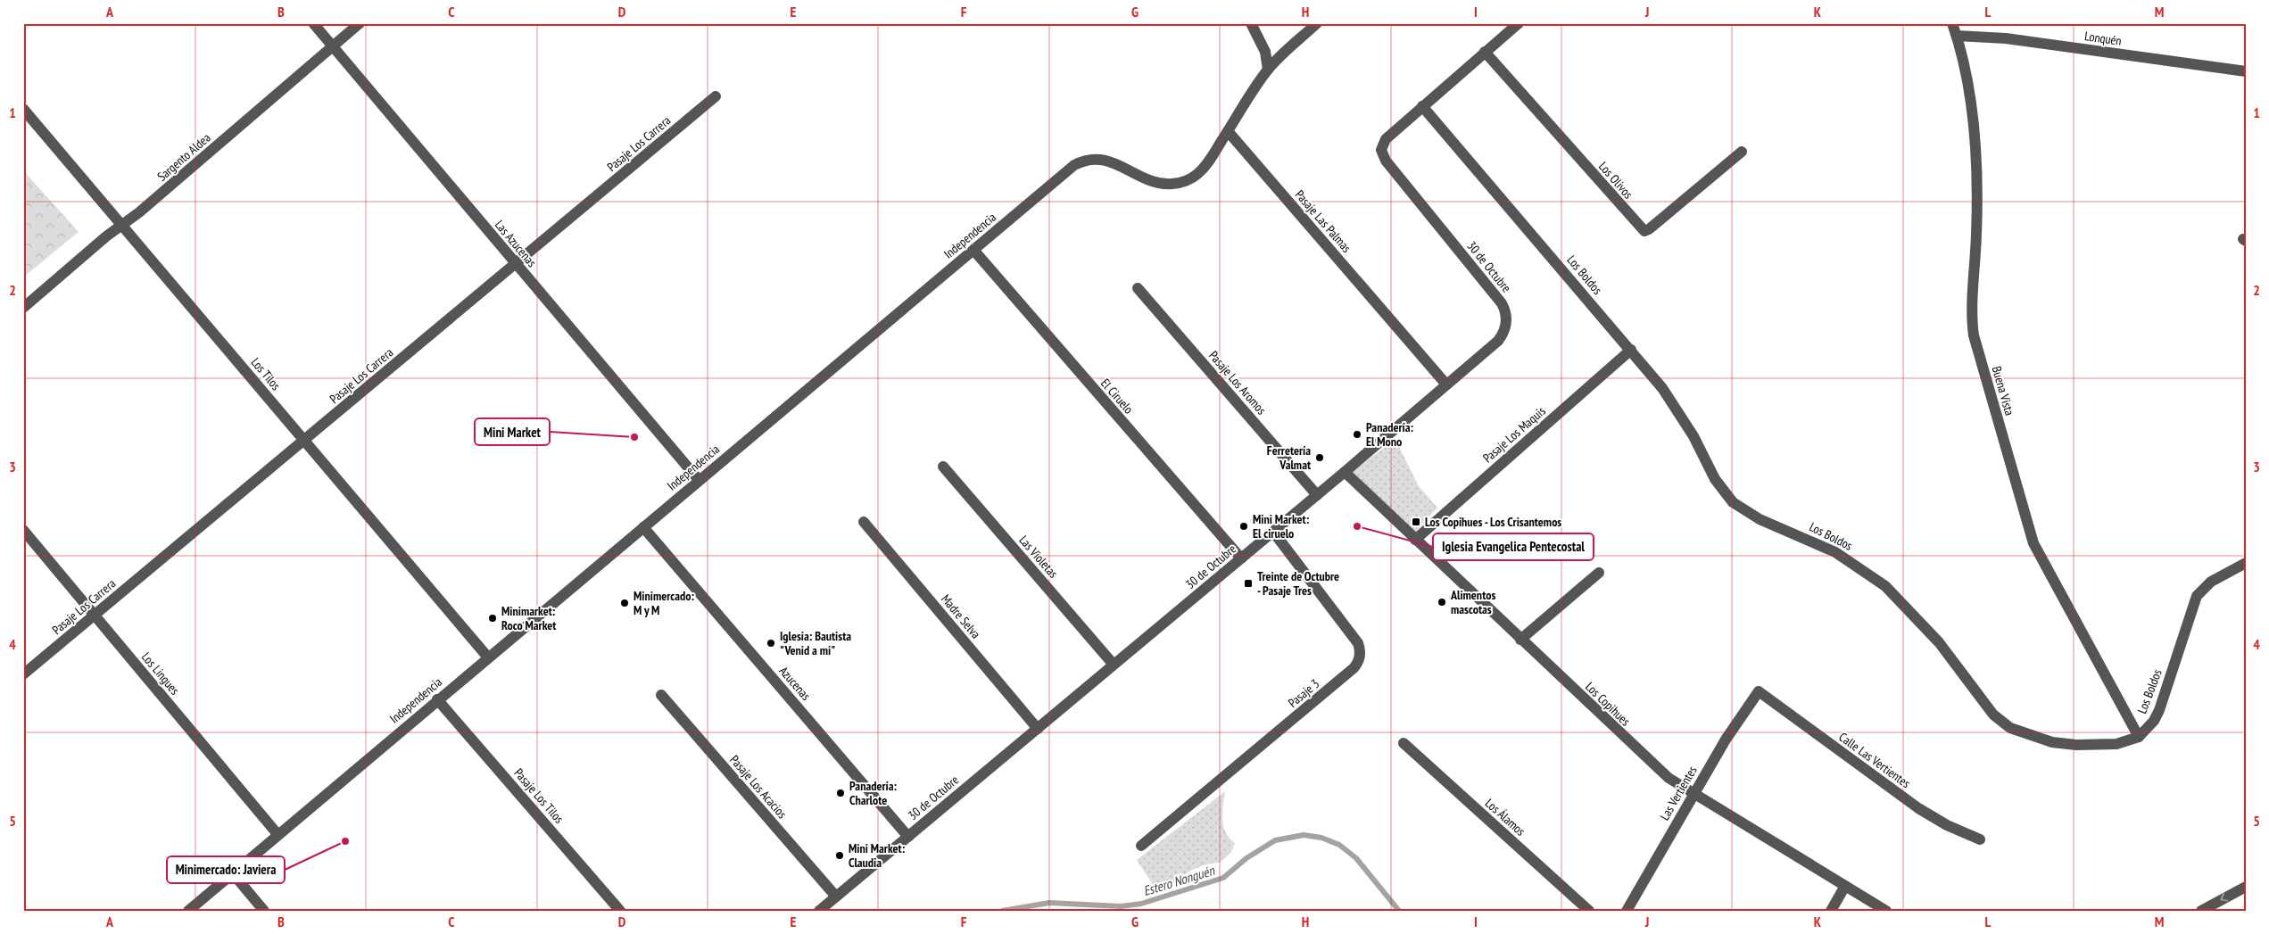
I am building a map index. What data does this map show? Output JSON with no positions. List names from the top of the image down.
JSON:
{
  "streets": {
    "street": [
      "Lonquén",
      "Pasaje Los Carrera",
      "Sargento Aldea",
      "Los Olivos",
      "Pasaje Las Palmas",
      "Independencia",
      "Las Azucenas",
      "30 de Octubre",
      "Los Boldos",
      "Los Tilos",
      "Pasaje Los Aromos",
      "Buena Vista",
      "El Ciruelo",
      "Pasaje Los Maquis",
      "Las Violetas",
      "Madre Selva",
      "Los Lingues",
      "Azucenas",
      "Pasaje 3",
      "Los Copihues",
      "Calle Las Vertientes",
      "Pasaje Los Acacios",
      "Las Vertientes",
      "Pasaje Los Tilos",
      "Los Álamos"
    ]
  },
  "crossings": [
    ["Lonquén", "Buena Vista"],
    ["Pasaje Los Carrera", "Las Azucenas"],
    ["Pasaje Los Carrera", "Los Tilos"],
    ["Pasaje Los Carrera", "Los Lingues"],
    ["Sargento Aldea", "Las Azucenas"],
    ["Sargento Aldea", "Los Tilos"],
    ["Los Olivos", "30 de Octubre"],
    ["Pasaje Las Palmas", "Independencia"],
    ["Pasaje Las Palmas", "30 de Octubre"],
    ["Independencia", "Las Azucenas"],
    ["Independencia", "Los Tilos"],
    ["Independencia", "El Ciruelo"],
    ["Independencia", "Los Lingues"],
    ["Independencia", "Azucenas"],
    ["Independencia", "Pasaje Los Tilos"],
    ["30 de Octubre", "Los Boldos"],
    ["30 de Octubre", "Pasaje Los Aromos"],
    ["30 de Octubre", "El Ciruelo"],
    ["30 de Octubre", "Las Violetas"],
    ["30 de Octubre", "Madre Selva"],
    ["30 de Octubre", "Azucenas"],
    ["30 de Octubre", "Pasaje 3"],
    ["30 de Octubre", "Los Copihues"],
    ["30 de Octubre", "Pasaje Los Acacios"],
    ["Los Boldos", "Buena Vista"],
    ["Los Boldos", "Pasaje Los Maquis"],
    ["Pasaje Los Maquis", "Los Copihues"],
    ["Los Copihues", "Las Vertientes"],
    ["Calle Las Vertientes", "Las Vertientes"]
  ],
  "water": ["Estero Nonguén"],
  "places": {
    "other": [
      "Panadería: El Mono",
      "Mini Market",
      "Ferretería Valmat",
      "Mini Market: El ciruelo",
      "Iglesia Evangelica Pentecostal",
      "Alimentos mascotas",
      "Minimercado: M y M",
      "Minimarket: Roco Market",
      "Iglesia: Bautista \"Venid a mi\"",
      "Panadería: Charlote",
      "Minimercado: Javiera",
      "Mini Market: Claudia"
    ],
    "transit": ["Los Copihues - Los Crisantemos", "Treinte de Octubre - Pasaje Tres"]
  },
  "grid": {
    "columns": [
      "A",
      "B",
      "C",
      "D",
      "E",
      "F",
      "G",
      "H",
      "I",
      "J",
      "K",
      "L",
      "M"
    ],
    "rows": [
      "1",
      "2",
      "3",
      "4",
      "5"
    ]
  }
}
